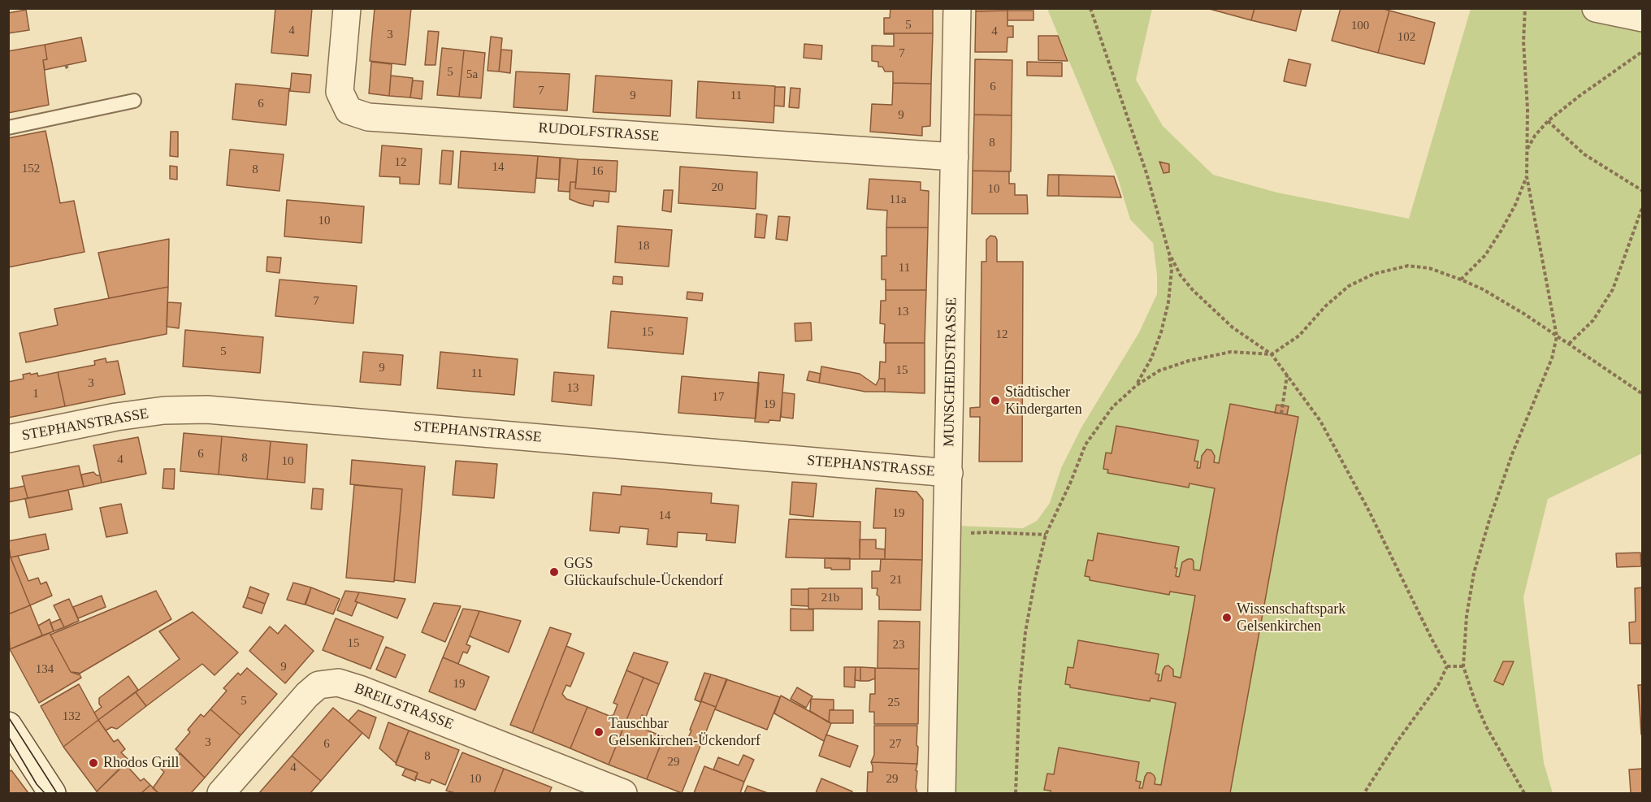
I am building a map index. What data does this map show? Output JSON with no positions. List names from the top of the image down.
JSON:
{
  "streets": {
    "street": [
      "RUDOLFSTRASSE",
      "MUNSCHEIDSTRASSE",
      "STEPHANSTRASSE",
      "BREILSTRASSE"
    ]
  },
  "crossings": [
    ["RUDOLFSTRASSE", "MUNSCHEIDSTRASSE"],
    ["MUNSCHEIDSTRASSE", "STEPHANSTRASSE"]
  ],
  "places": [
    "Städtischer Kindergarten",
    "GGS Glückaufschule-Ückendorf",
    "Wissenschaftspark Gelsenkirchen",
    "Tauschbar Gelsenkirchen-Ückendorf",
    "Rhodos Grill"
  ],
  "house_numbers": [
    "5",
    "100",
    "4",
    "4",
    "3",
    "102",
    "7",
    "5",
    "5a",
    "6",
    "7",
    "9",
    "11",
    "6",
    "9",
    "8",
    "12",
    "14",
    "152",
    "8",
    "16",
    "20",
    "10",
    "11a",
    "10",
    "18",
    "11",
    "7",
    "13",
    "15",
    "12",
    "5",
    "9",
    "15",
    "11",
    "3",
    "13",
    "1",
    "17",
    "19",
    "6",
    "8",
    "4",
    "10",
    "19",
    "14",
    "21",
    "21b",
    "15",
    "23",
    "9",
    "134",
    "19",
    "5",
    "25",
    "132",
    "3",
    "6",
    "27",
    "8",
    "29",
    "4",
    "10",
    "29"
  ]
}
